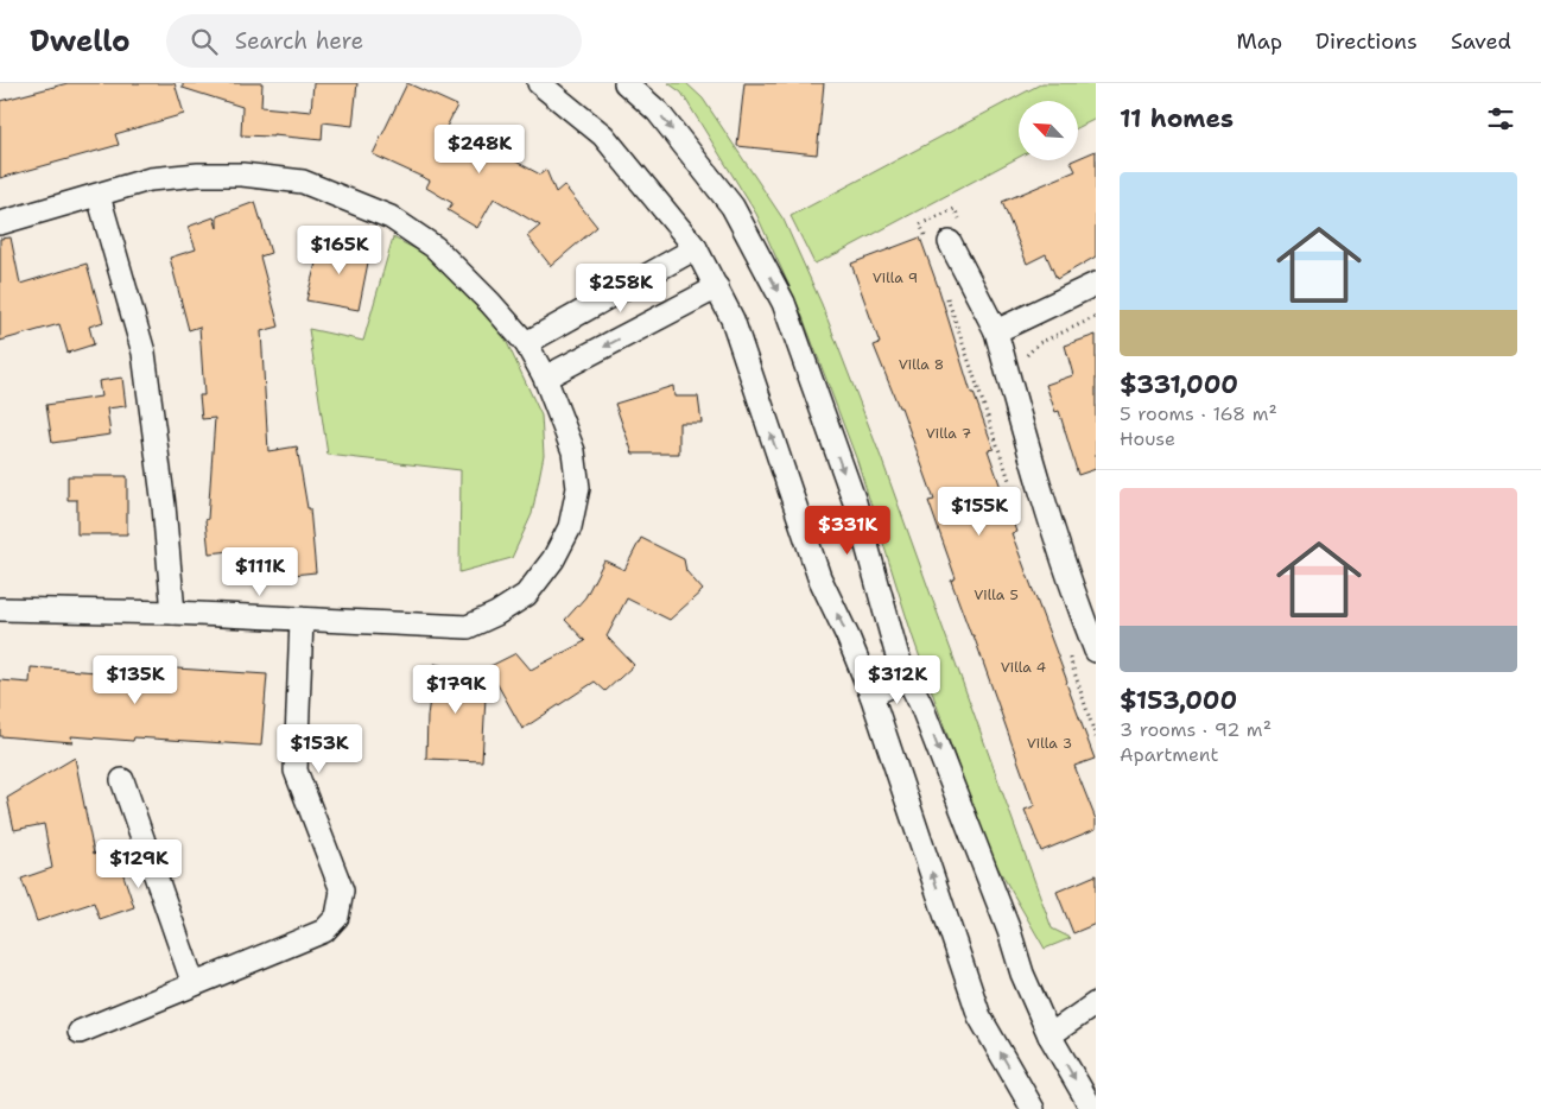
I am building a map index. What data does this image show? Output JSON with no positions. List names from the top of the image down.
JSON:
{
  "house_numbers": [
    "Villa 9",
    "Villa 8",
    "Villa 7",
    "Villa 5",
    "Villa 4",
    "Villa 3"
  ],
  "north": "top left",
  "page": {
    "header": "Dwello",
    "search": "Search here",
    "nav": ["Map", "Directions", "Saved"],
    "heading": "11 homes",
    "price": [
      "$248K",
      "$165K",
      "$258K",
      "$155K",
      "$331K",
      "$111K",
      "$135K",
      "$312K",
      "$179K",
      "$153K",
      "$129K"
    ],
    "list": [
      {
        "name": "$331,000",
        "note": "5 rooms · 168 m² · House"
      },
      {
        "name": "$153,000",
        "note": "3 rooms · 92 m² · Apartment"
      }
    ]
  }
}
